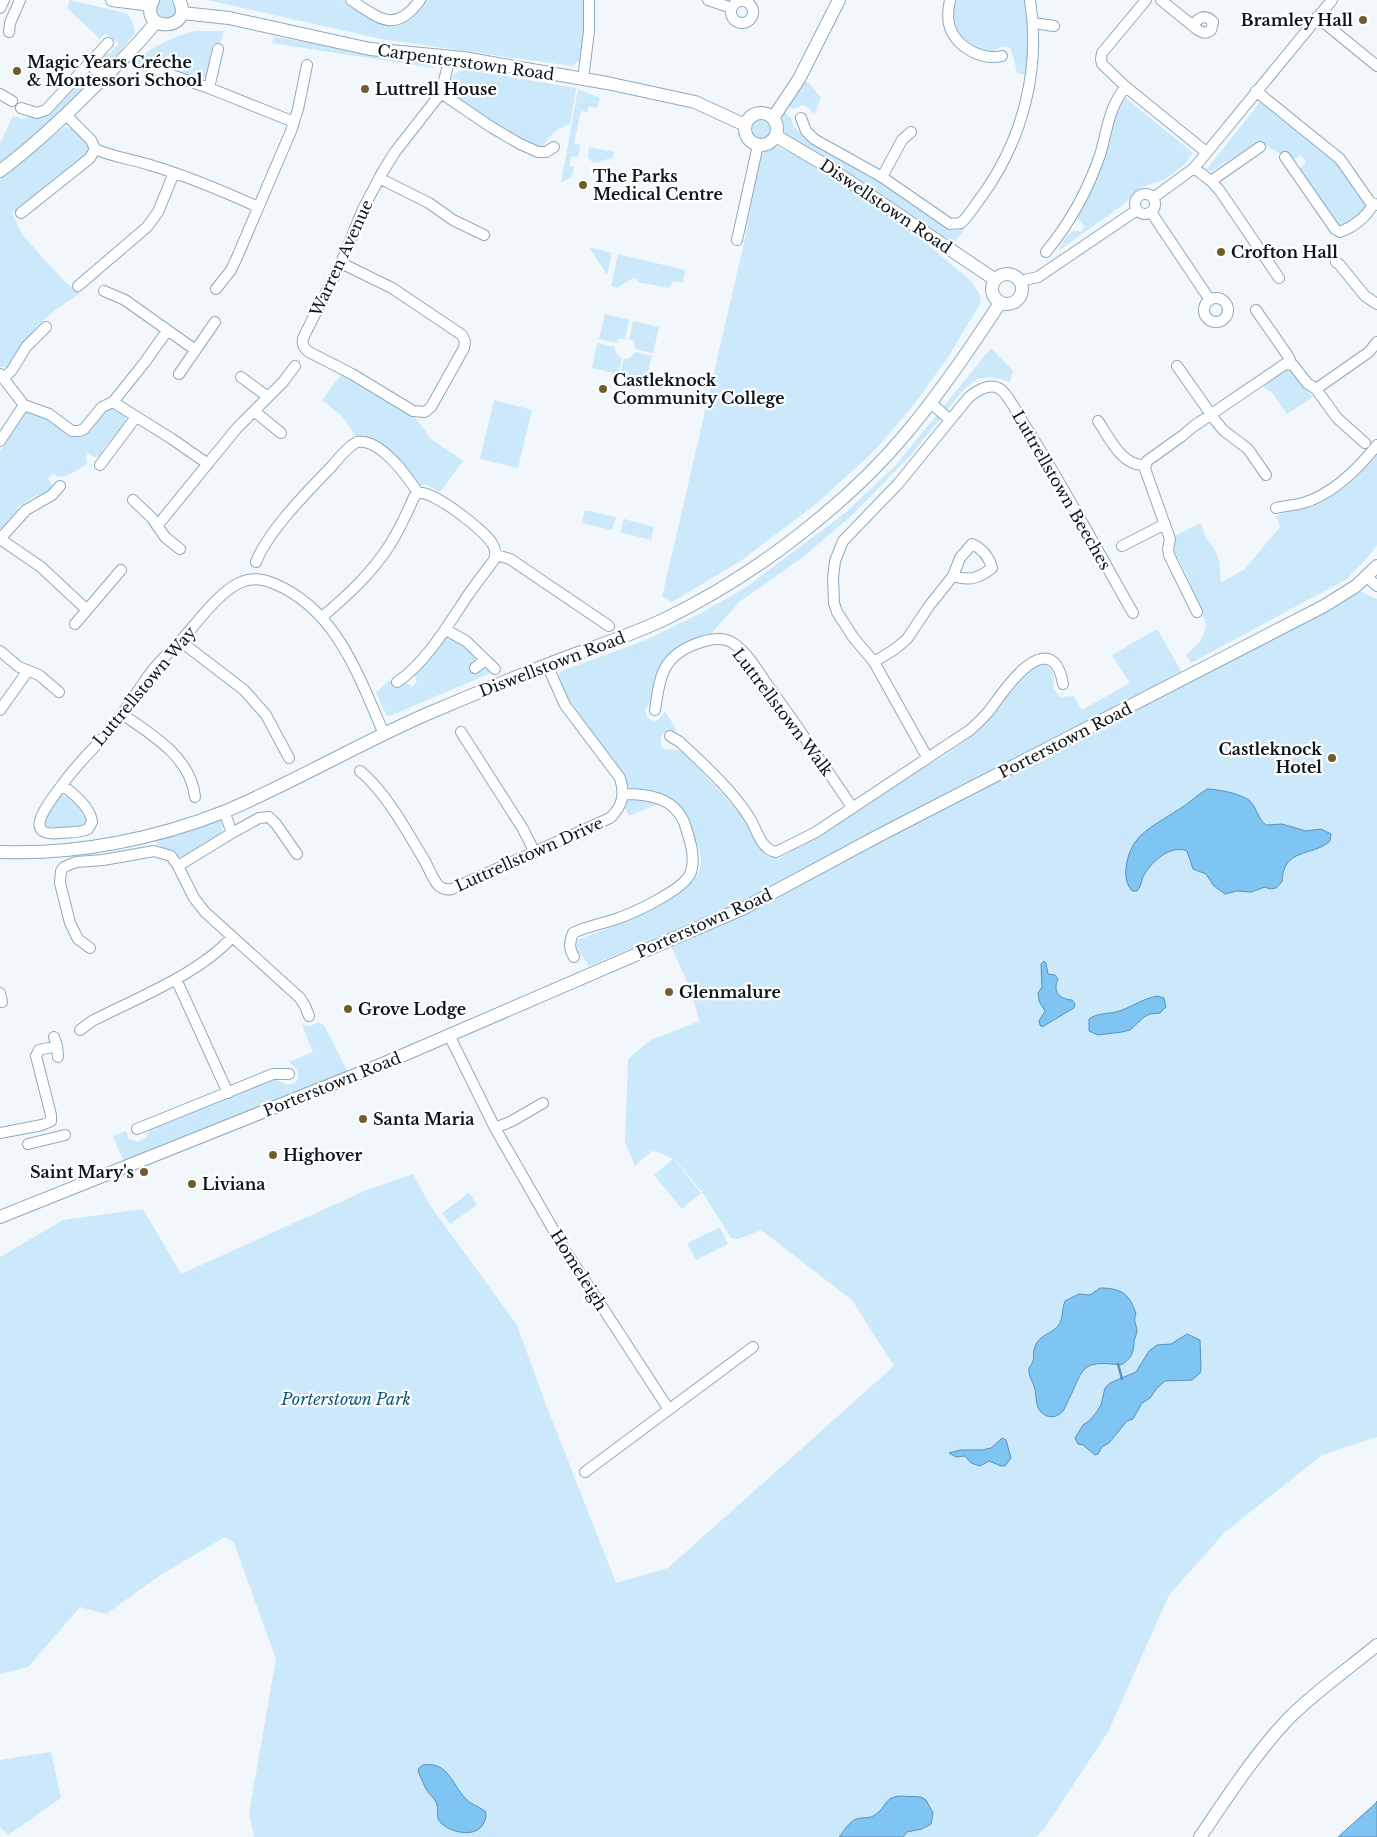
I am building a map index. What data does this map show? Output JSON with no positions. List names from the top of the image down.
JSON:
{
  "streets": {
    "street": [
      "Carpenterstown Road",
      "Diswellstown Road",
      "Warren Avenue",
      "Luttrellstown Beeches",
      "Luttrellstown Way",
      "Luttrellstown Walk",
      "Porterstown Road",
      "Luttrellstown Drive",
      "Homeleigh"
    ]
  },
  "crossings": [
    ["Carpenterstown Road", "Diswellstown Road"],
    ["Carpenterstown Road", "Warren Avenue"],
    ["Diswellstown Road", "Luttrellstown Way"],
    ["Porterstown Road", "Homeleigh"]
  ],
  "parks": ["Porterstown Park"],
  "places": [
    "Bramley Hall",
    "Magic Years Créche & Montessori School",
    "Luttrell House",
    "The Parks Medical Centre",
    "Crofton Hall",
    "Castleknock Community College",
    "Castleknock Hotel",
    "Glenmalure",
    "Grove Lodge",
    "Santa Maria",
    "Highover",
    "Saint Mary's",
    "Liviana"
  ]
}
